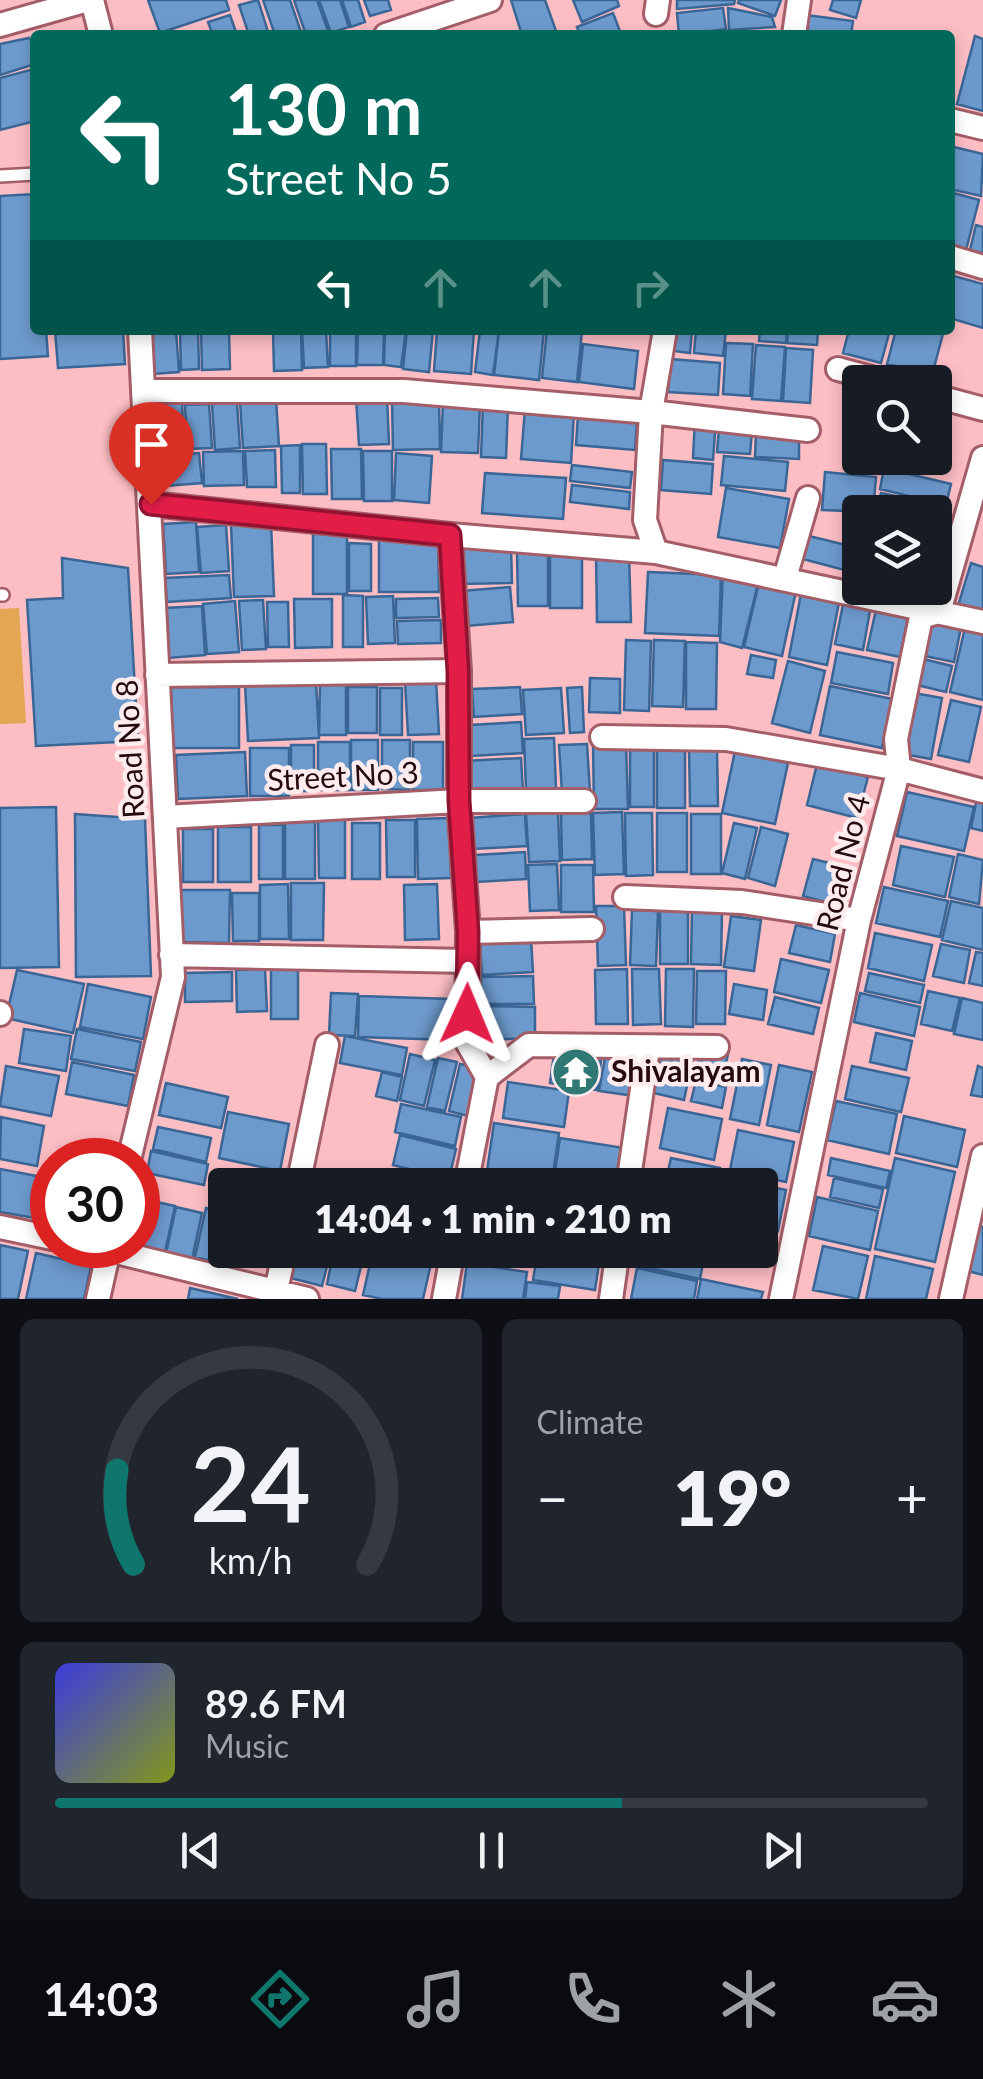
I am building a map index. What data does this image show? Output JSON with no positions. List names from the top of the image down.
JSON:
{
  "streets": {
    "street": ["Road No 8", "Street No 3", "Road No 4"]
  },
  "crossings": [
    ["Road No 8", "Street No 3"]
  ],
  "places": {
    "temple": ["Shivalayam"]
  },
  "page": {
    "turn": ["130 m", "Street No 5"],
    "limit": "30",
    "trip": "14:04 · 1 min · 210 m",
    "tile": "Climate",
    "heat": ["−", "19°", "+"],
    "song": ["89.6 FM", "Music"],
    "tabs": "14:03",
    "gauge": ["24", "km/h"]
  }
}
